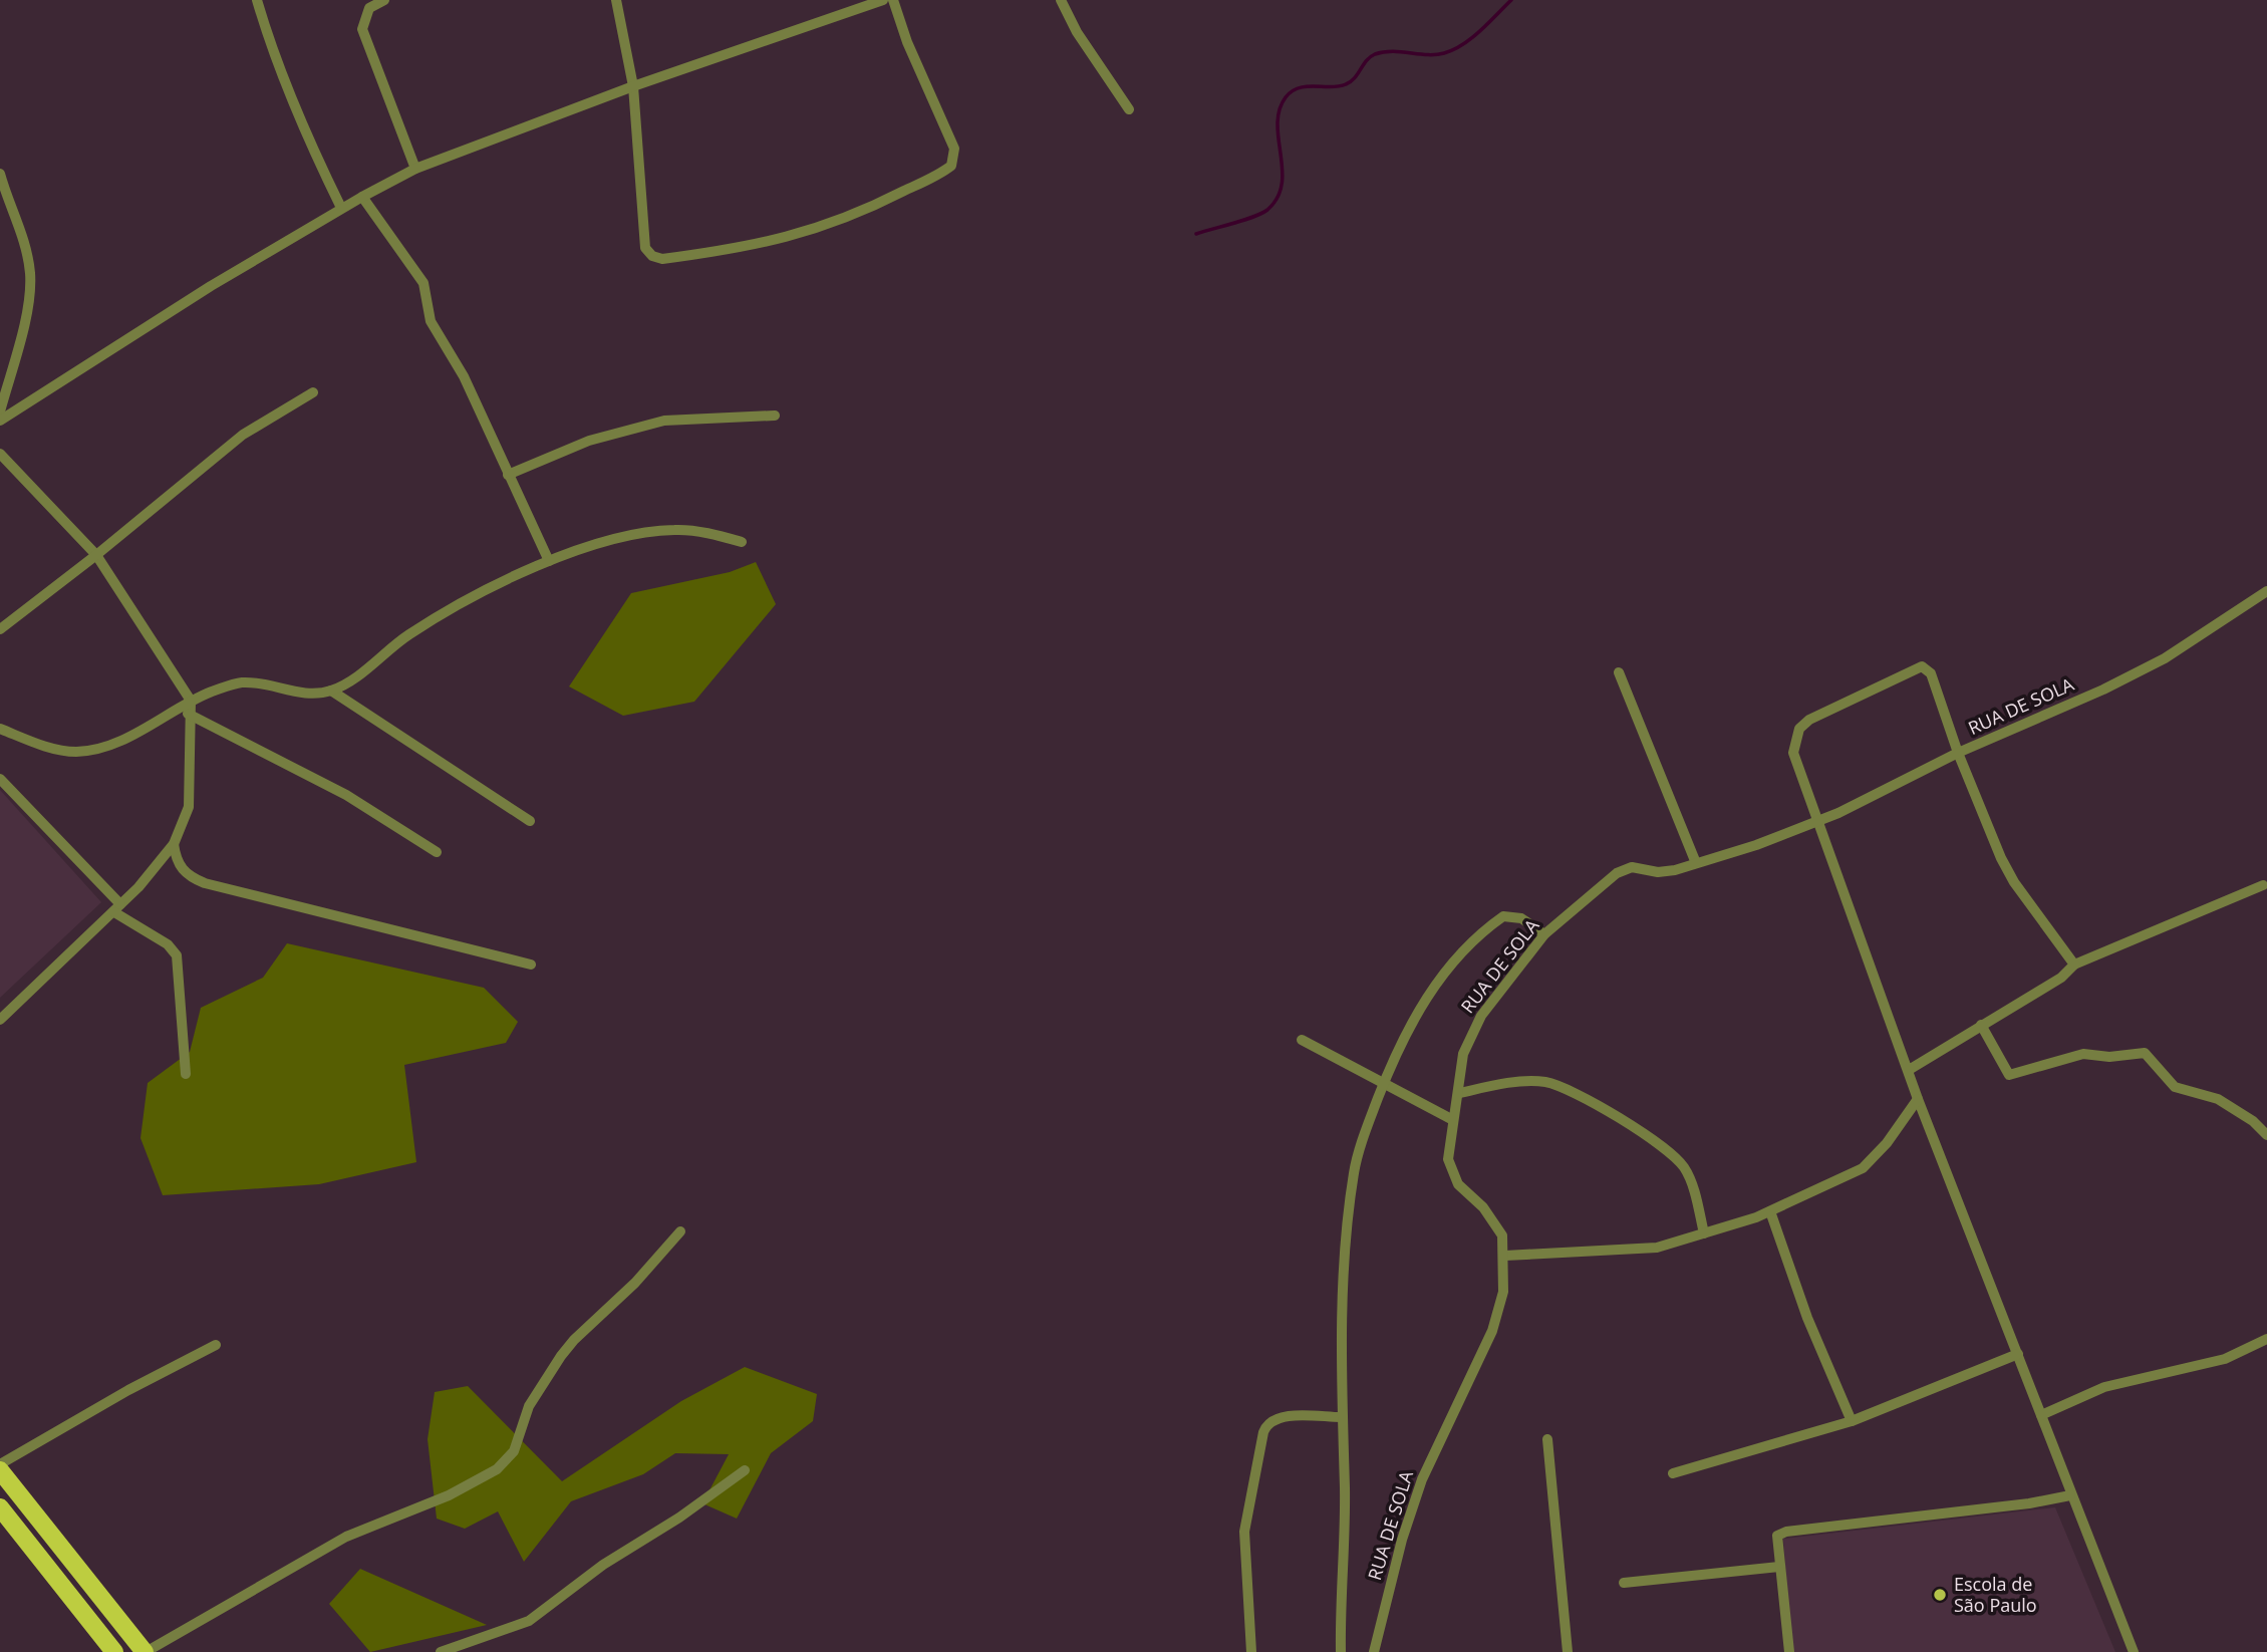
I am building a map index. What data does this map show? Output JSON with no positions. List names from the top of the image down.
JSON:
{
  "streets": {
    "street": ["RUA DE SOLA"]
  },
  "places": ["Escola de São Paulo"]
}
